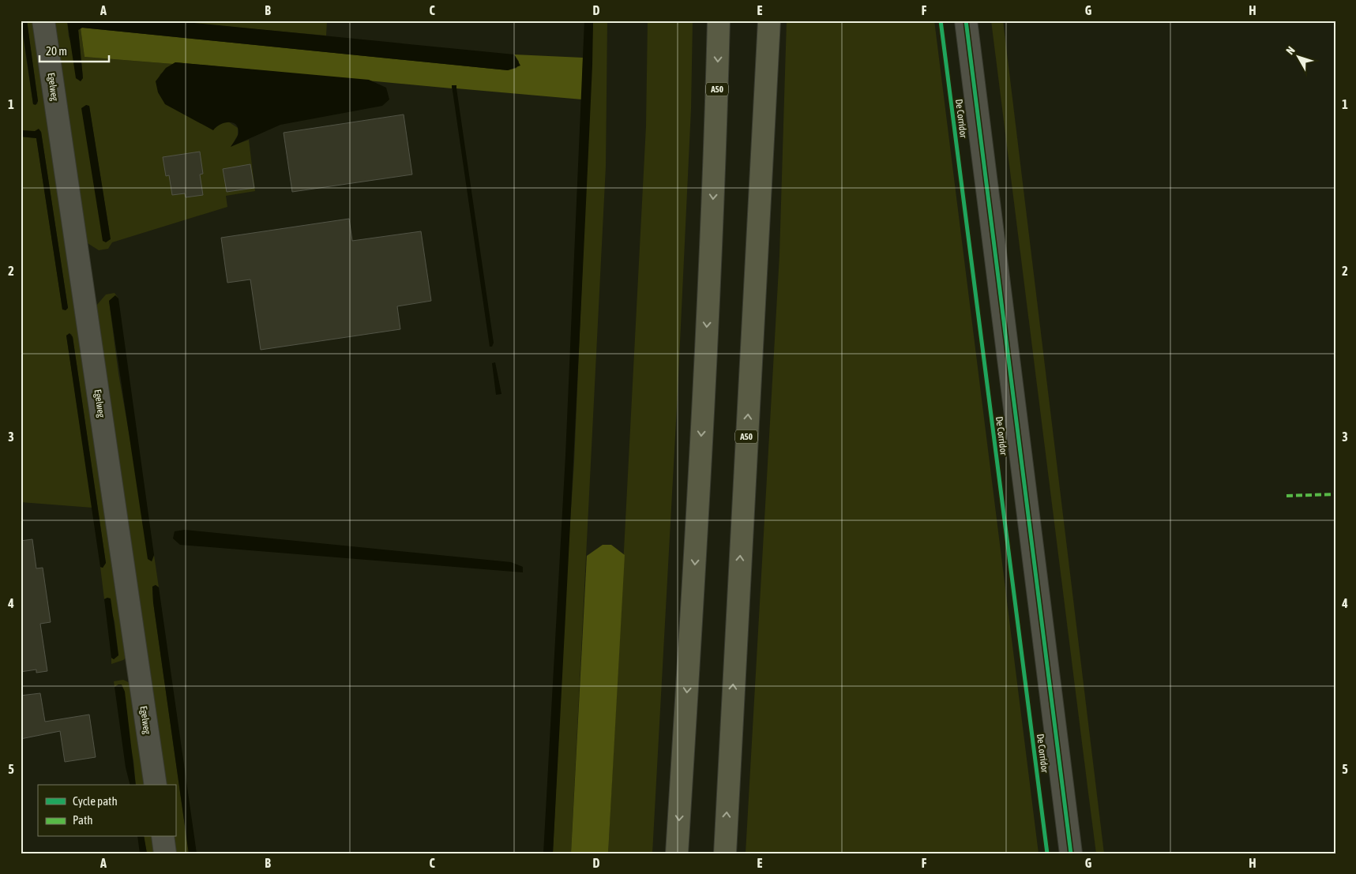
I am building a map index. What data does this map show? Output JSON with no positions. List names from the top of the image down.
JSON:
{
  "streets": {
    "highway": ["A50"],
    "street": ["Egelweg", "De Corridor"]
  },
  "legend": ["Cycle path", "Path"],
  "scale_bar": "20 m",
  "north": "top left",
  "grid": {
    "columns": [
      "A",
      "B",
      "C",
      "D",
      "E",
      "F",
      "G",
      "H"
    ],
    "rows": [
      "1",
      "2",
      "3",
      "4",
      "5"
    ]
  }
}
